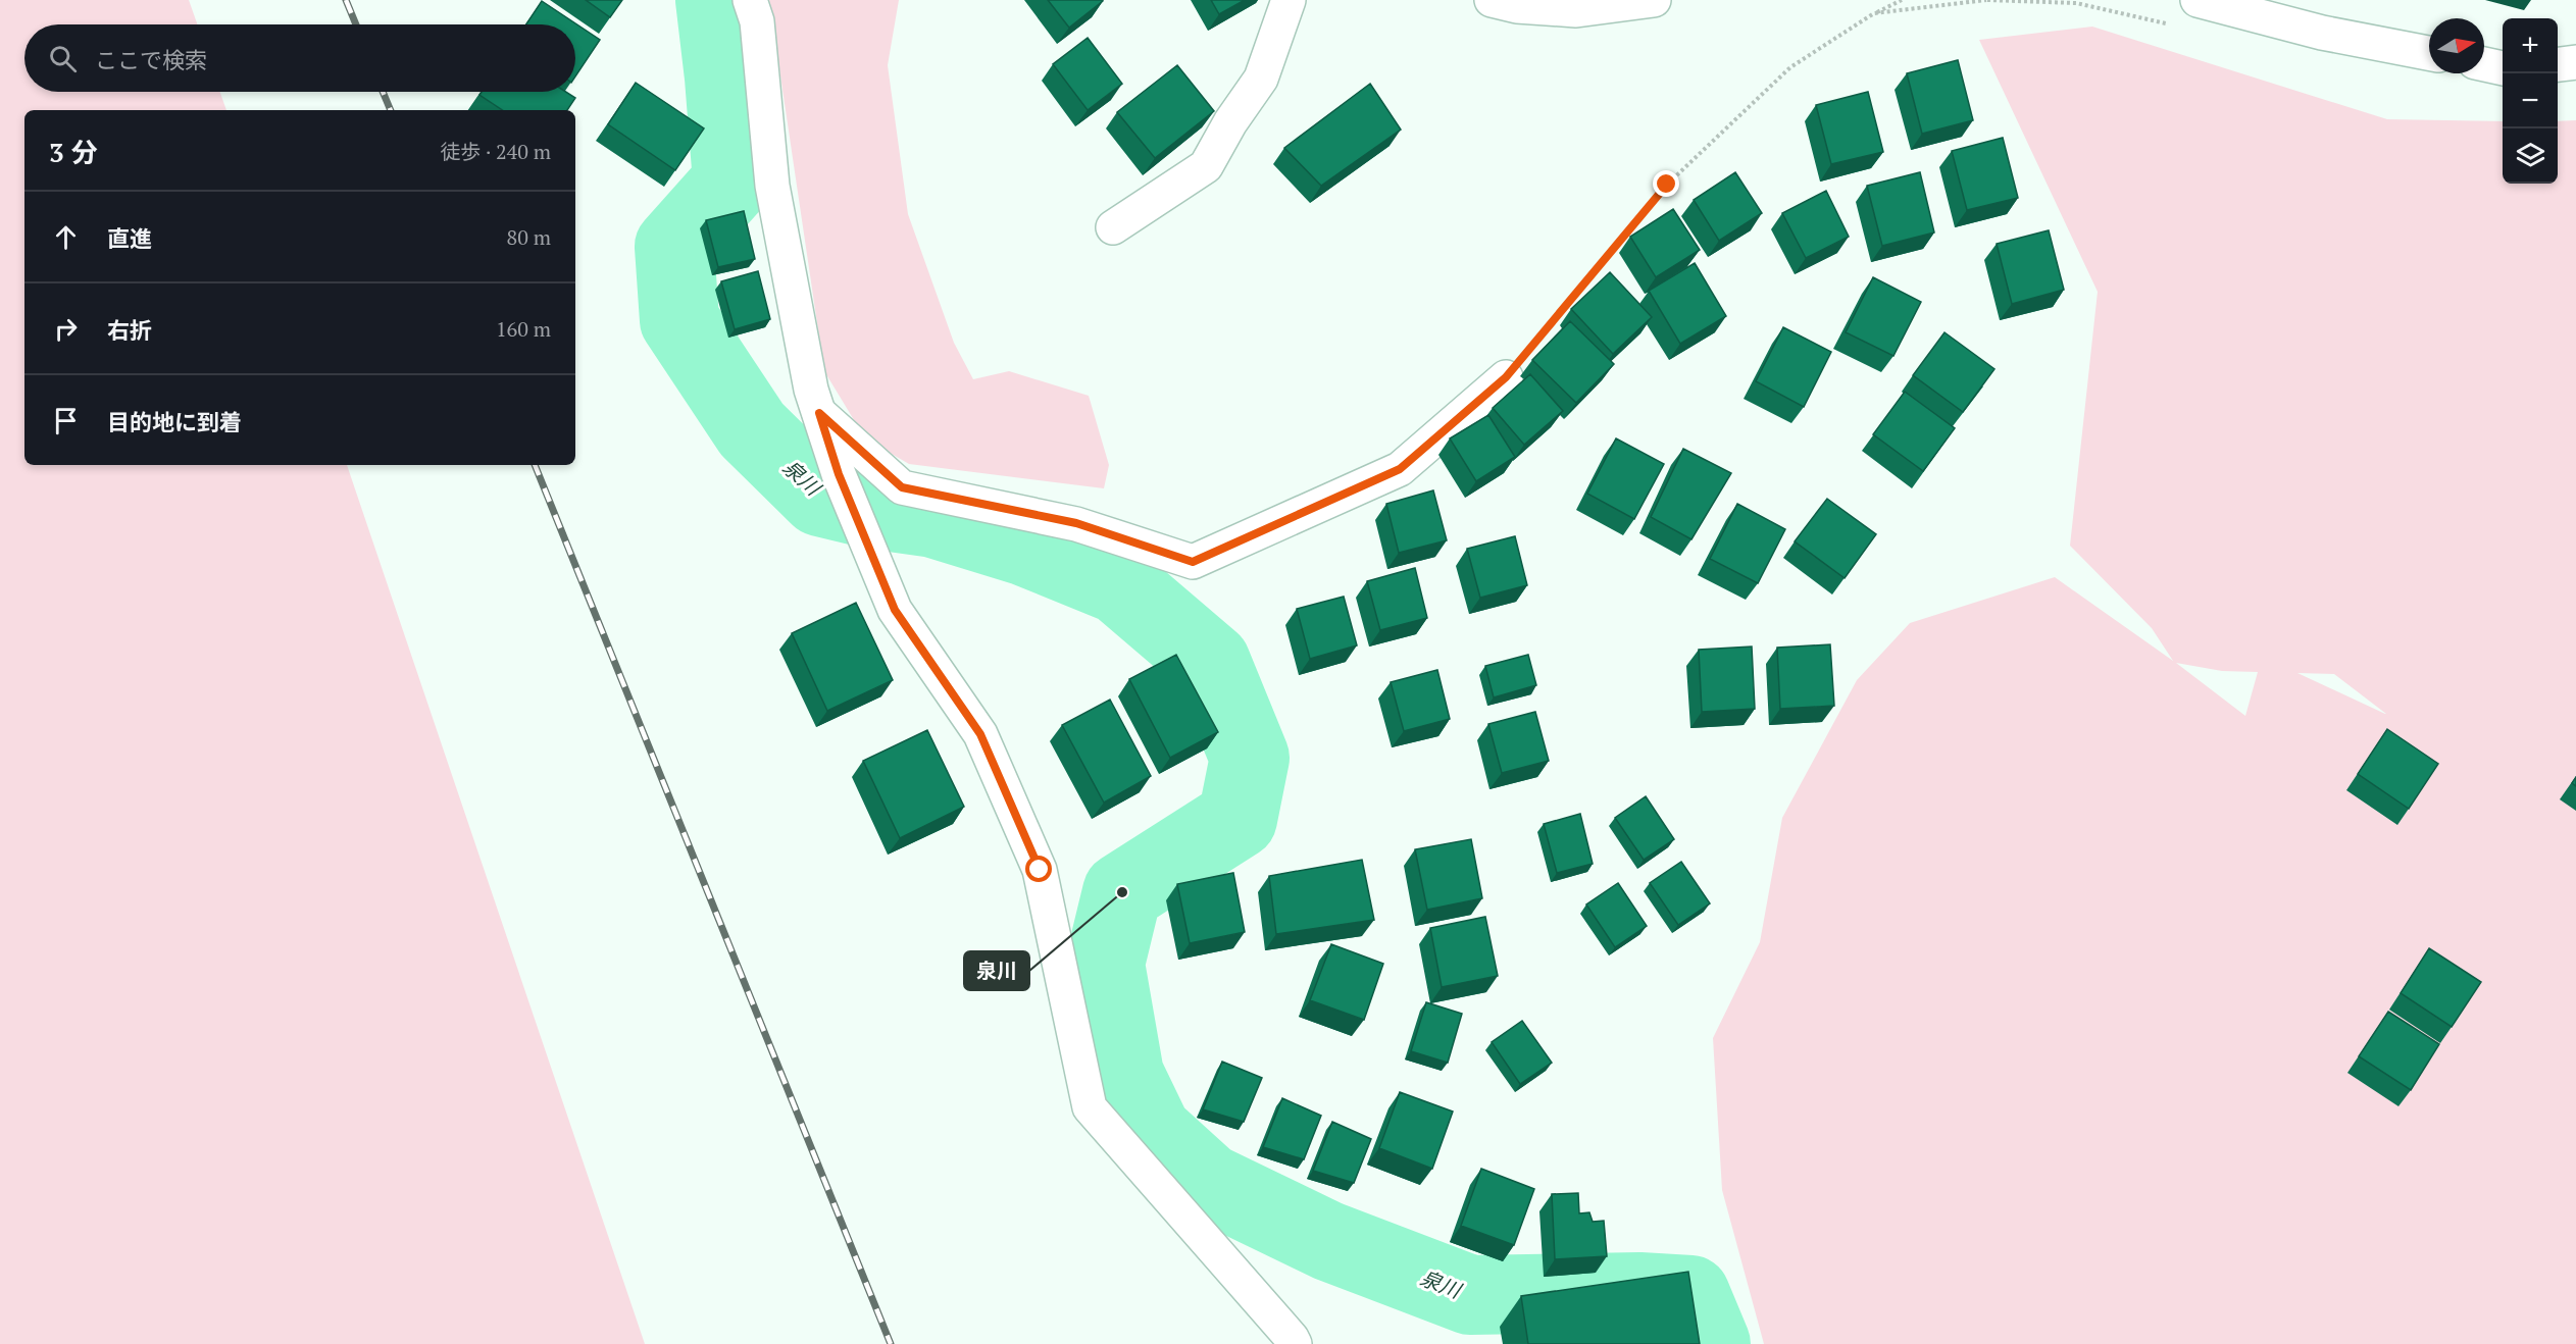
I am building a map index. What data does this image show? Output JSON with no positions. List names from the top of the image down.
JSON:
{
  "water": ["泉川"],
  "places": ["泉川"],
  "north": "right",
  "page": {
    "map_buttons": ["+", "−"],
    "search": "ここで検索",
    "heading": ["3 分", "徒歩 · 240 m"],
    "list": [
      ["直進", "80 m"],
      ["右折", "160 m"],
      "目的地に到着"
    ]
  }
}
